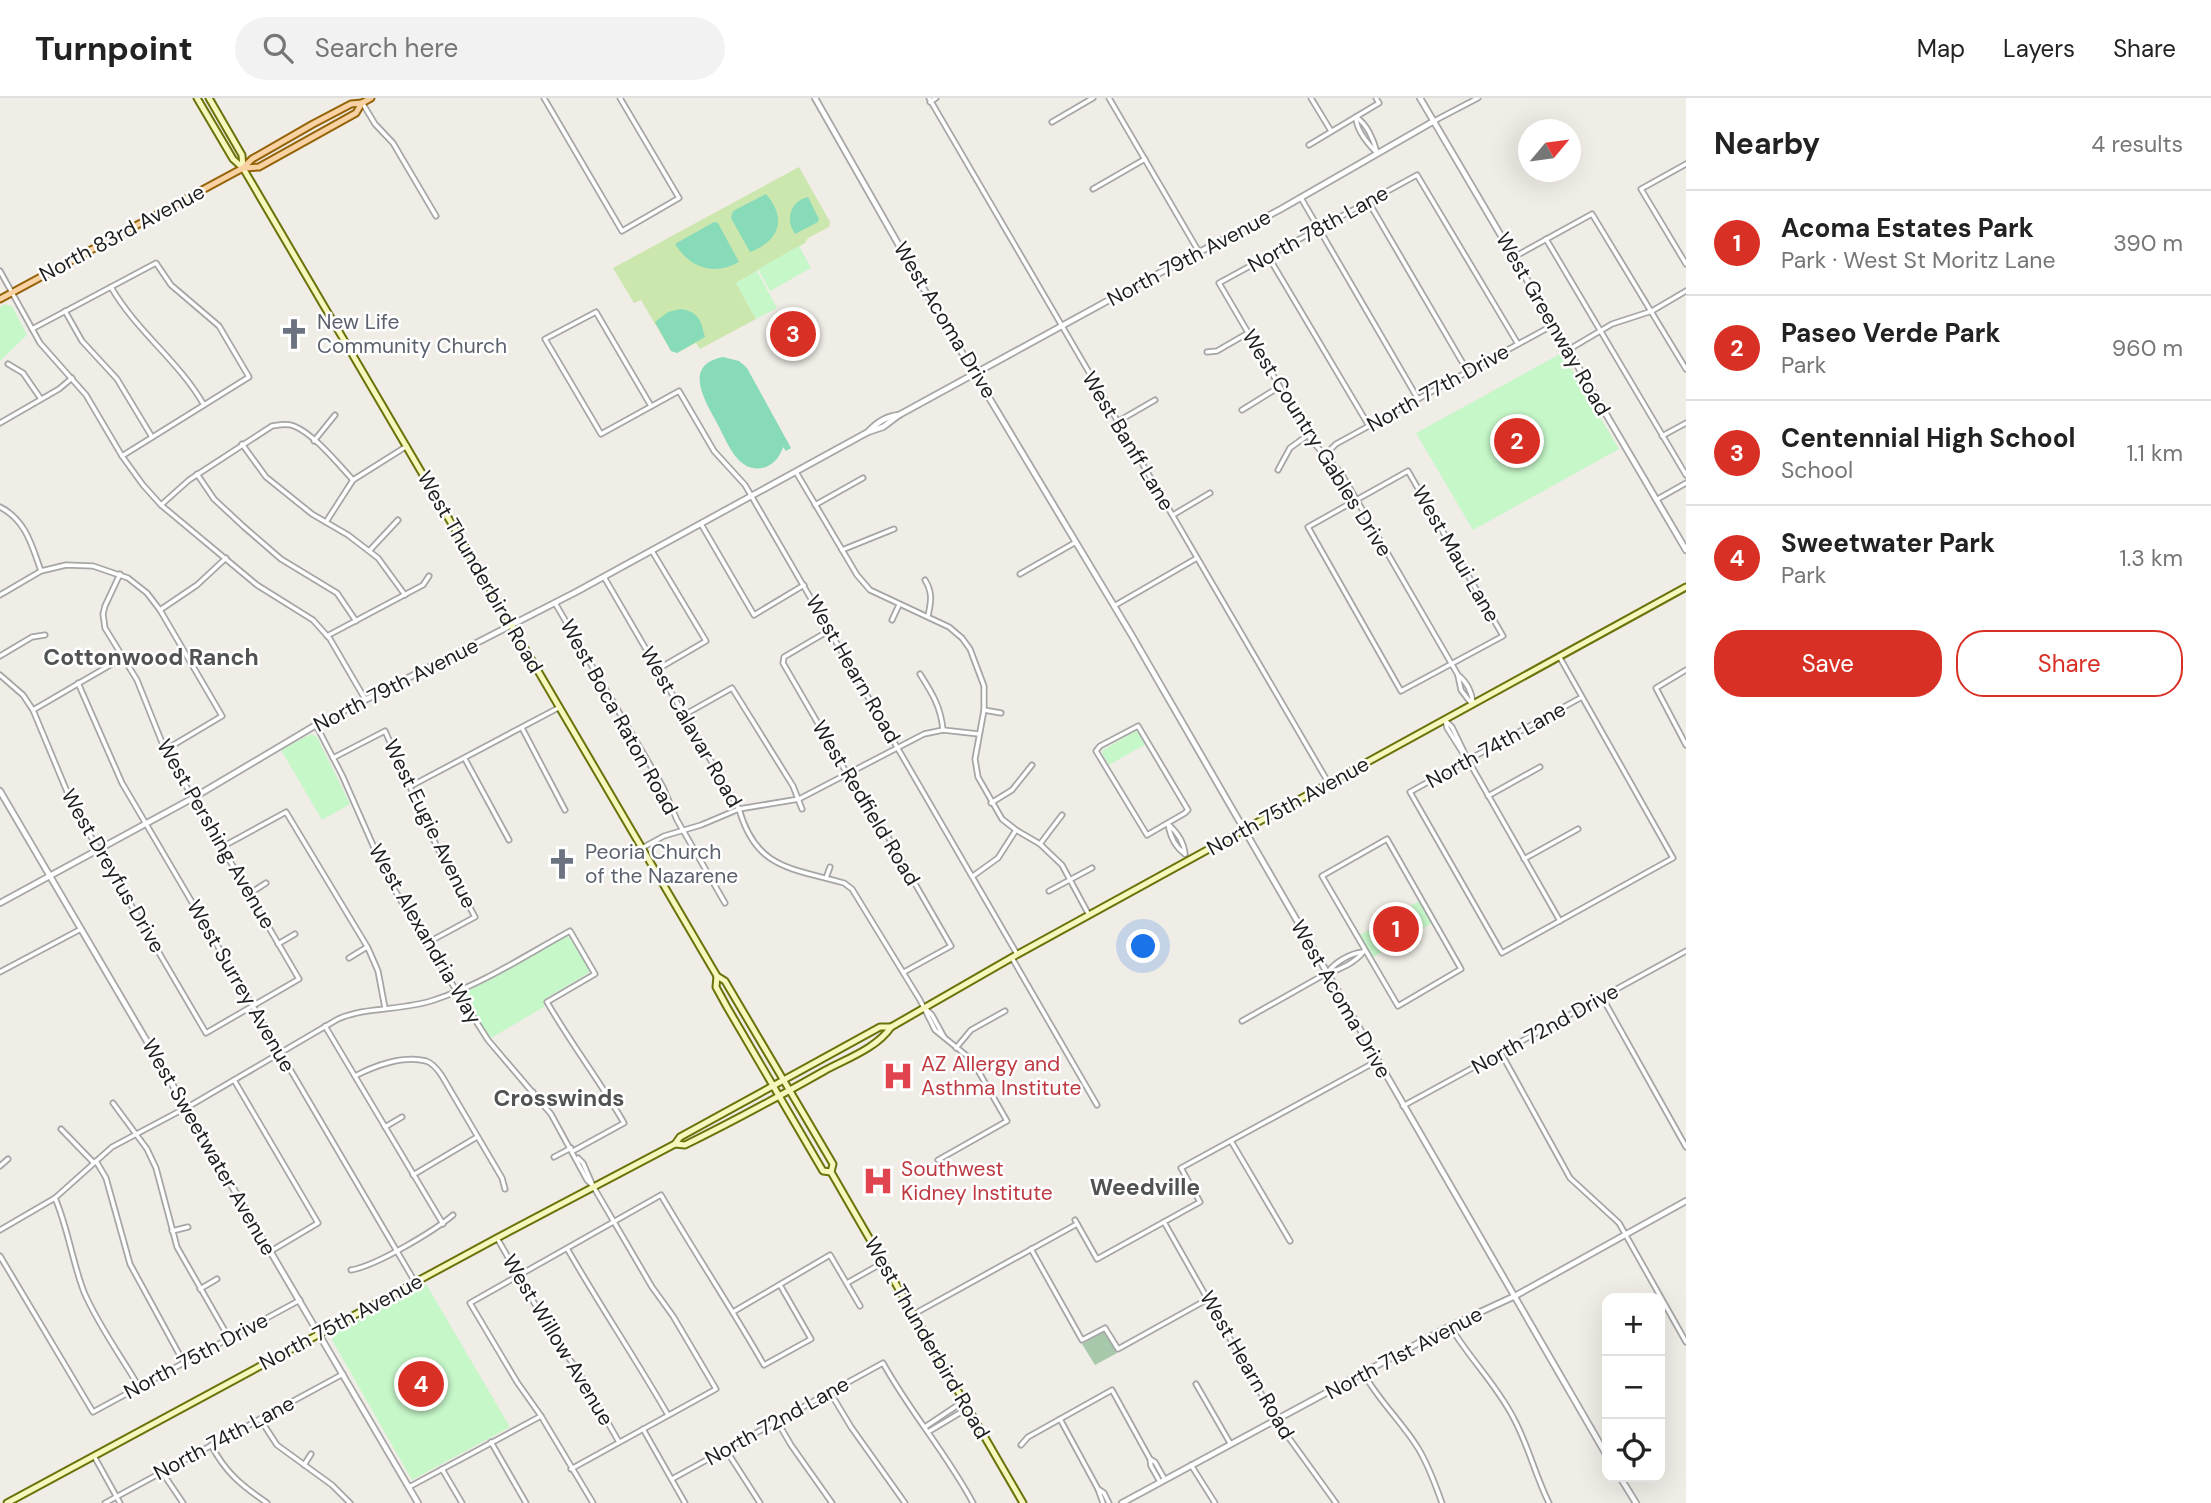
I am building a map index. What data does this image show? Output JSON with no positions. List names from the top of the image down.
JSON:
{
  "streets": {
    "main road": ["North 83rd Avenue", "West Thunderbird Road", "North 75th Avenue"],
    "street": [
      "North 78th Lane",
      "North 79th Avenue",
      "West Acoma Drive",
      "West Greenway Road",
      "North 77th Drive",
      "West Banff Lane",
      "West Country Gables Drive",
      "West Maui Lane",
      "West Hearn Road",
      "West Boca Raton Road",
      "West Calavar Road",
      "North 74th Lane",
      "West Redfield Road",
      "West Eugie Avenue",
      "West Pershing Avenue",
      "West Dreyfus Drive",
      "West Alexandria Way",
      "West Surrey Avenue",
      "North 72nd Drive",
      "West Sweetwater Avenue",
      "West Willow Avenue",
      "North 71st Avenue",
      "North 75th Drive",
      "North 72nd Lane"
    ]
  },
  "crossings": [
    ["North 78th Lane", "North 77th Drive"],
    ["North 78th Lane", "West Country Gables Drive"],
    ["North 83rd Avenue", "West Thunderbird Road"],
    ["North 79th Avenue", "West Acoma Drive"],
    ["North 79th Avenue", "West Greenway Road"],
    ["North 79th Avenue", "West Banff Lane"],
    ["North 79th Avenue", "West Thunderbird Road"],
    ["North 79th Avenue", "West Hearn Road"],
    ["North 79th Avenue", "West Boca Raton Road"],
    ["North 79th Avenue", "West Calavar Road"],
    ["North 79th Avenue", "West Pershing Avenue"],
    ["North 79th Avenue", "West Dreyfus Drive"],
    ["North 79th Avenue", "West Alexandria Way"],
    ["North 79th Avenue", "West Surrey Avenue"],
    ["North 79th Avenue", "West Sweetwater Avenue"],
    ["West Acoma Drive", "North 75th Avenue"],
    ["West Acoma Drive", "North 72nd Drive"],
    ["West Acoma Drive", "North 71st Avenue"],
    ["West Greenway Road", "North 77th Drive"],
    ["North 77th Drive", "West Country Gables Drive"],
    ["West Banff Lane", "North 75th Avenue"],
    ["West Country Gables Drive", "West Maui Lane"],
    ["West Country Gables Drive", "North 75th Avenue"],
    ["West Thunderbird Road", "North 75th Avenue"],
    ["West Hearn Road", "West Redfield Road"],
    ["West Hearn Road", "North 75th Avenue"],
    ["West Hearn Road", "North 71st Avenue"],
    ["West Calavar Road", "West Redfield Road"],
    ["West Calavar Road", "North 75th Avenue"],
    ["North 74th Lane", "West Sweetwater Avenue"],
    ["North 75th Avenue", "West Alexandria Way"],
    ["North 75th Avenue", "West Surrey Avenue"],
    ["North 75th Avenue", "West Sweetwater Avenue"],
    ["North 75th Avenue", "West Willow Avenue"],
    ["West Eugie Avenue", "West Alexandria Way"],
    ["West Pershing Avenue", "West Dreyfus Drive"],
    ["West Pershing Avenue", "West Surrey Avenue"],
    ["West Dreyfus Drive", "West Surrey Avenue"],
    ["West Sweetwater Avenue", "North 75th Drive"],
    ["West Willow Avenue", "North 72nd Lane"]
  ],
  "districts": ["Cottonwood Ranch", "Crosswinds", "Weedville"],
  "places": {
    "church": ["New Life Community Church", "Peoria Church of the Nazarene"],
    "hospital": ["AZ Allergy and Asthma Institute", "Southwest Kidney Institute"]
  },
  "north": "top right",
  "page": {
    "header": "Turnpoint",
    "search": "Search here",
    "nav": ["Map", "Layers", "Share"],
    "heading": ["Nearby", "4 results"],
    "list": [
      {
        "mark": "1",
        "name": "Acoma Estates Park",
        "note": "Park · West St Moritz Lane",
        "value": "390 m"
      },
      {
        "mark": "2",
        "name": "Paseo Verde Park",
        "note": "Park",
        "value": "960 m"
      },
      {
        "mark": "3",
        "name": "Centennial High School",
        "note": "School",
        "value": "1.1 km"
      },
      {
        "mark": "4",
        "name": "Sweetwater Park",
        "note": "Park",
        "value": "1.3 km"
      }
    ],
    "pins": [
      "3",
      "2",
      "1",
      "4"
    ],
    "buttons": ["Save", "Share"],
    "map_buttons": ["+", "−"]
  }
}
